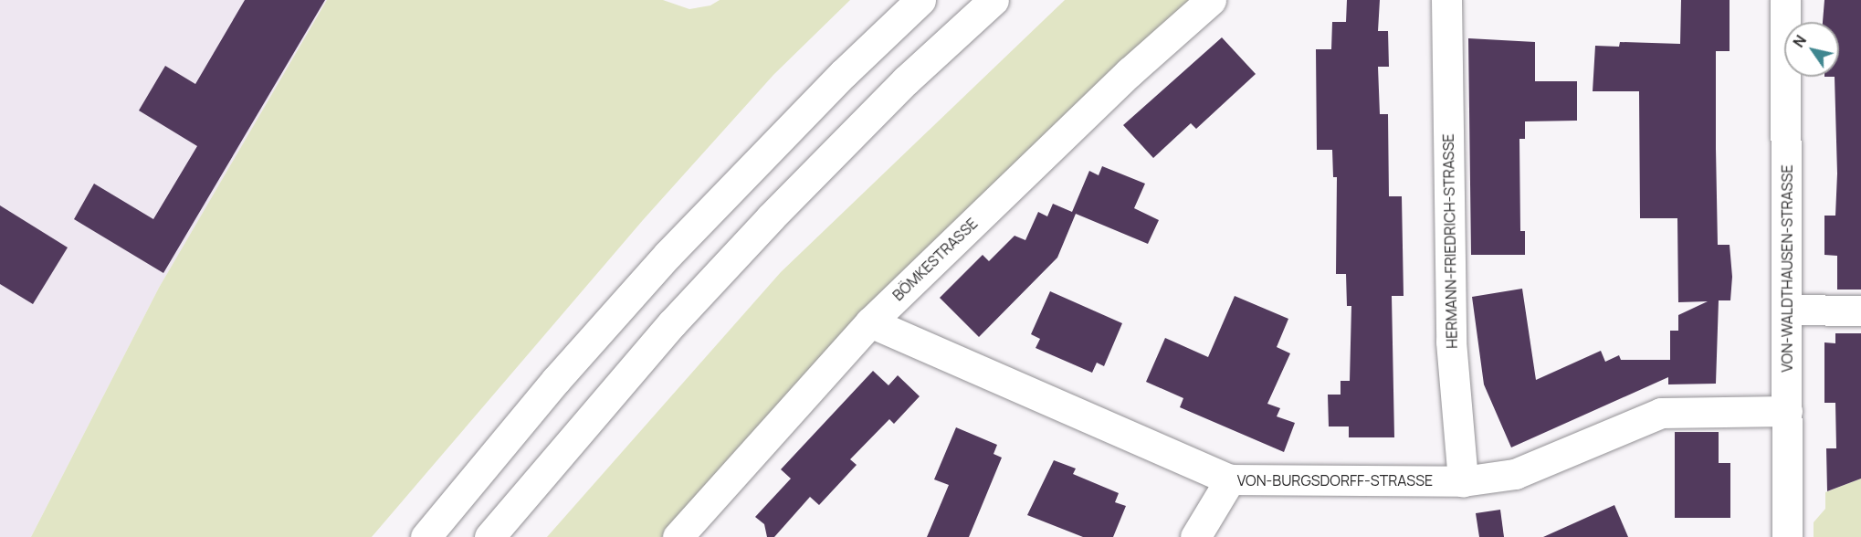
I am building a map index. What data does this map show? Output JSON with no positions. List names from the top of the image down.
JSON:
{
  "streets": {
    "main road": [
      "HERMANN-FRIEDRICH-STRASSE",
      "BÖMKESTRASSE",
      "VON-WALDTHAUSEN-STRASSE",
      "VON-BURGSDORFF-STRASSE"
    ]
  },
  "crossings": [
    ["HERMANN-FRIEDRICH-STRASSE", "VON-BURGSDORFF-STRASSE"],
    ["BÖMKESTRASSE", "VON-BURGSDORFF-STRASSE"],
    ["VON-WALDTHAUSEN-STRASSE", "VON-BURGSDORFF-STRASSE"]
  ],
  "north": "top left"
}
